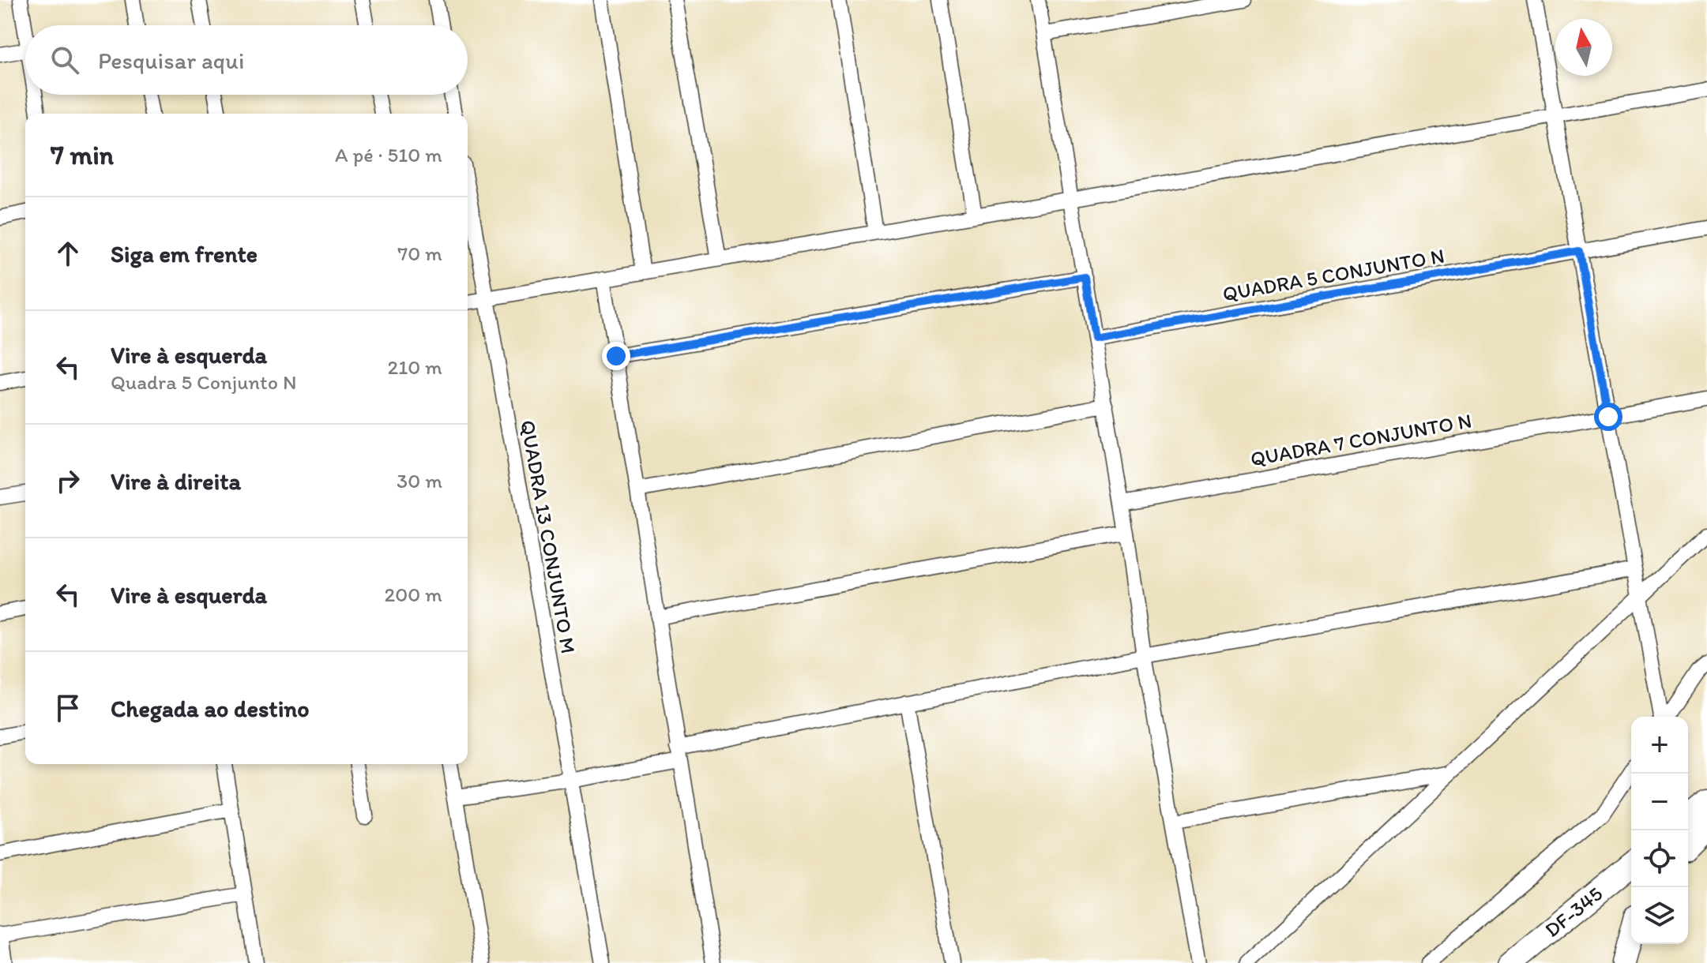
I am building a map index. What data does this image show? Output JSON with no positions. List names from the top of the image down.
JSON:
{
  "streets": {
    "main road": ["DF-345"],
    "street": ["QUADRA 5 CONJUNTO N", "QUADRA 7 CONJUNTO N", "QUADRA 13 CONJUNTO M"]
  },
  "north": "top",
  "page": {
    "search": "Pesquisar aqui",
    "heading": ["7 min", "A pé · 510 m"],
    "list": [
      ["Siga em frente", "70 m"],
      ["Vire à esquerda", "Quadra 5 Conjunto N", "210 m"],
      ["Vire à direita", "30 m"],
      ["Vire à esquerda", "200 m"],
      "Chegada ao destino"
    ],
    "map_buttons": ["+", "−"]
  }
}
